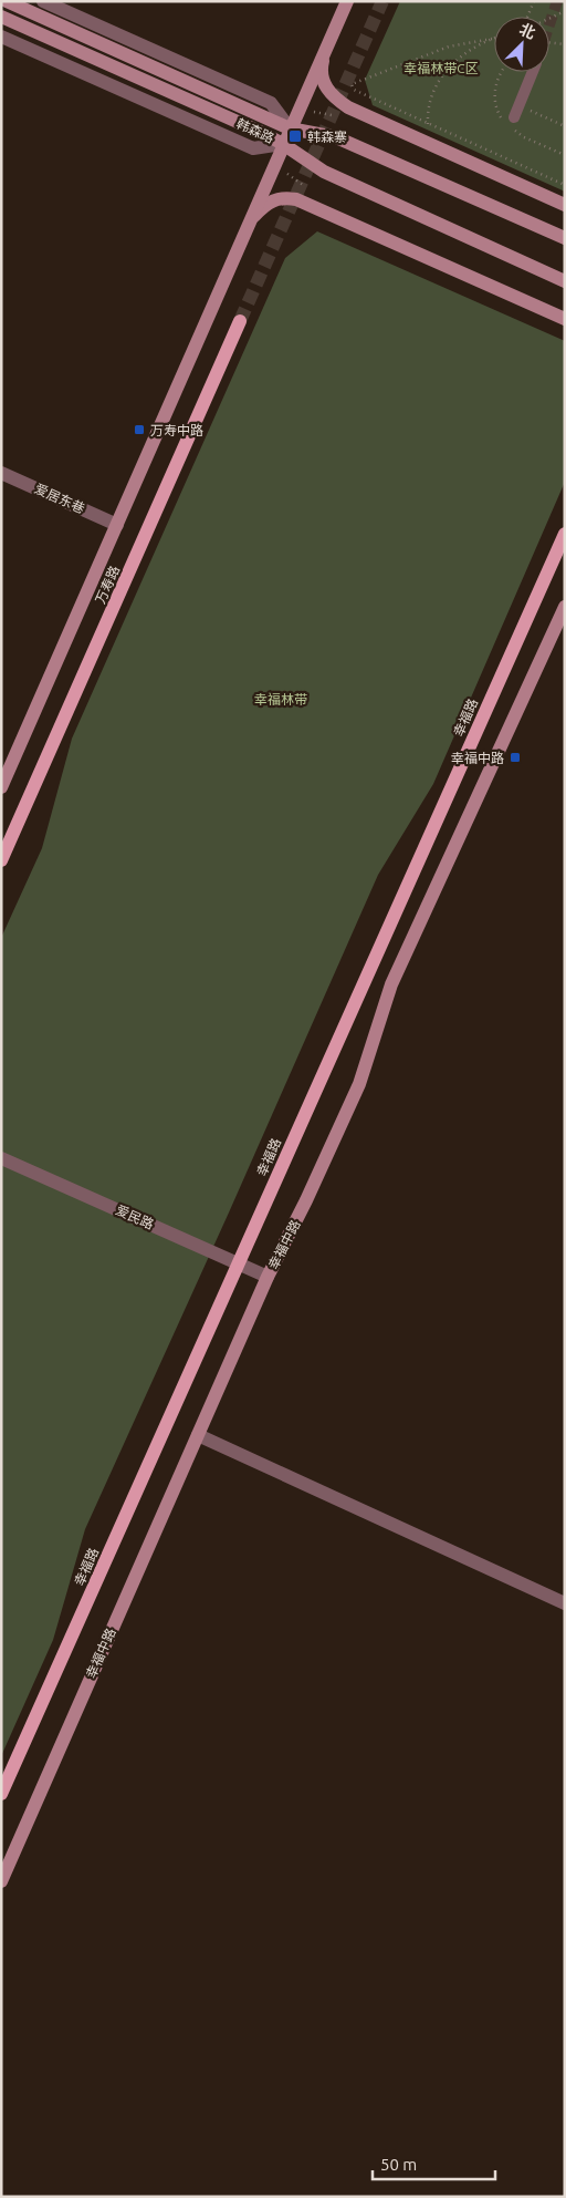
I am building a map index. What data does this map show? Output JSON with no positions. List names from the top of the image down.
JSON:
{
  "streets": {
    "main road": [
      "韩森路",
      "万寿路",
      "幸福路",
      "幸福中路"
    ],
    "street": ["爱居东巷", "爱民路"]
  },
  "crossings": [
    ["幸福路", "爱民路"],
    ["爱民路", "幸福中路"]
  ],
  "parks": ["幸福林带C区", "幸福林带"],
  "places": {
    "transit": ["韩森寨", "万寿中路", "幸福中路"]
  },
  "scale_bar": "50 m",
  "north": "top right"
}
